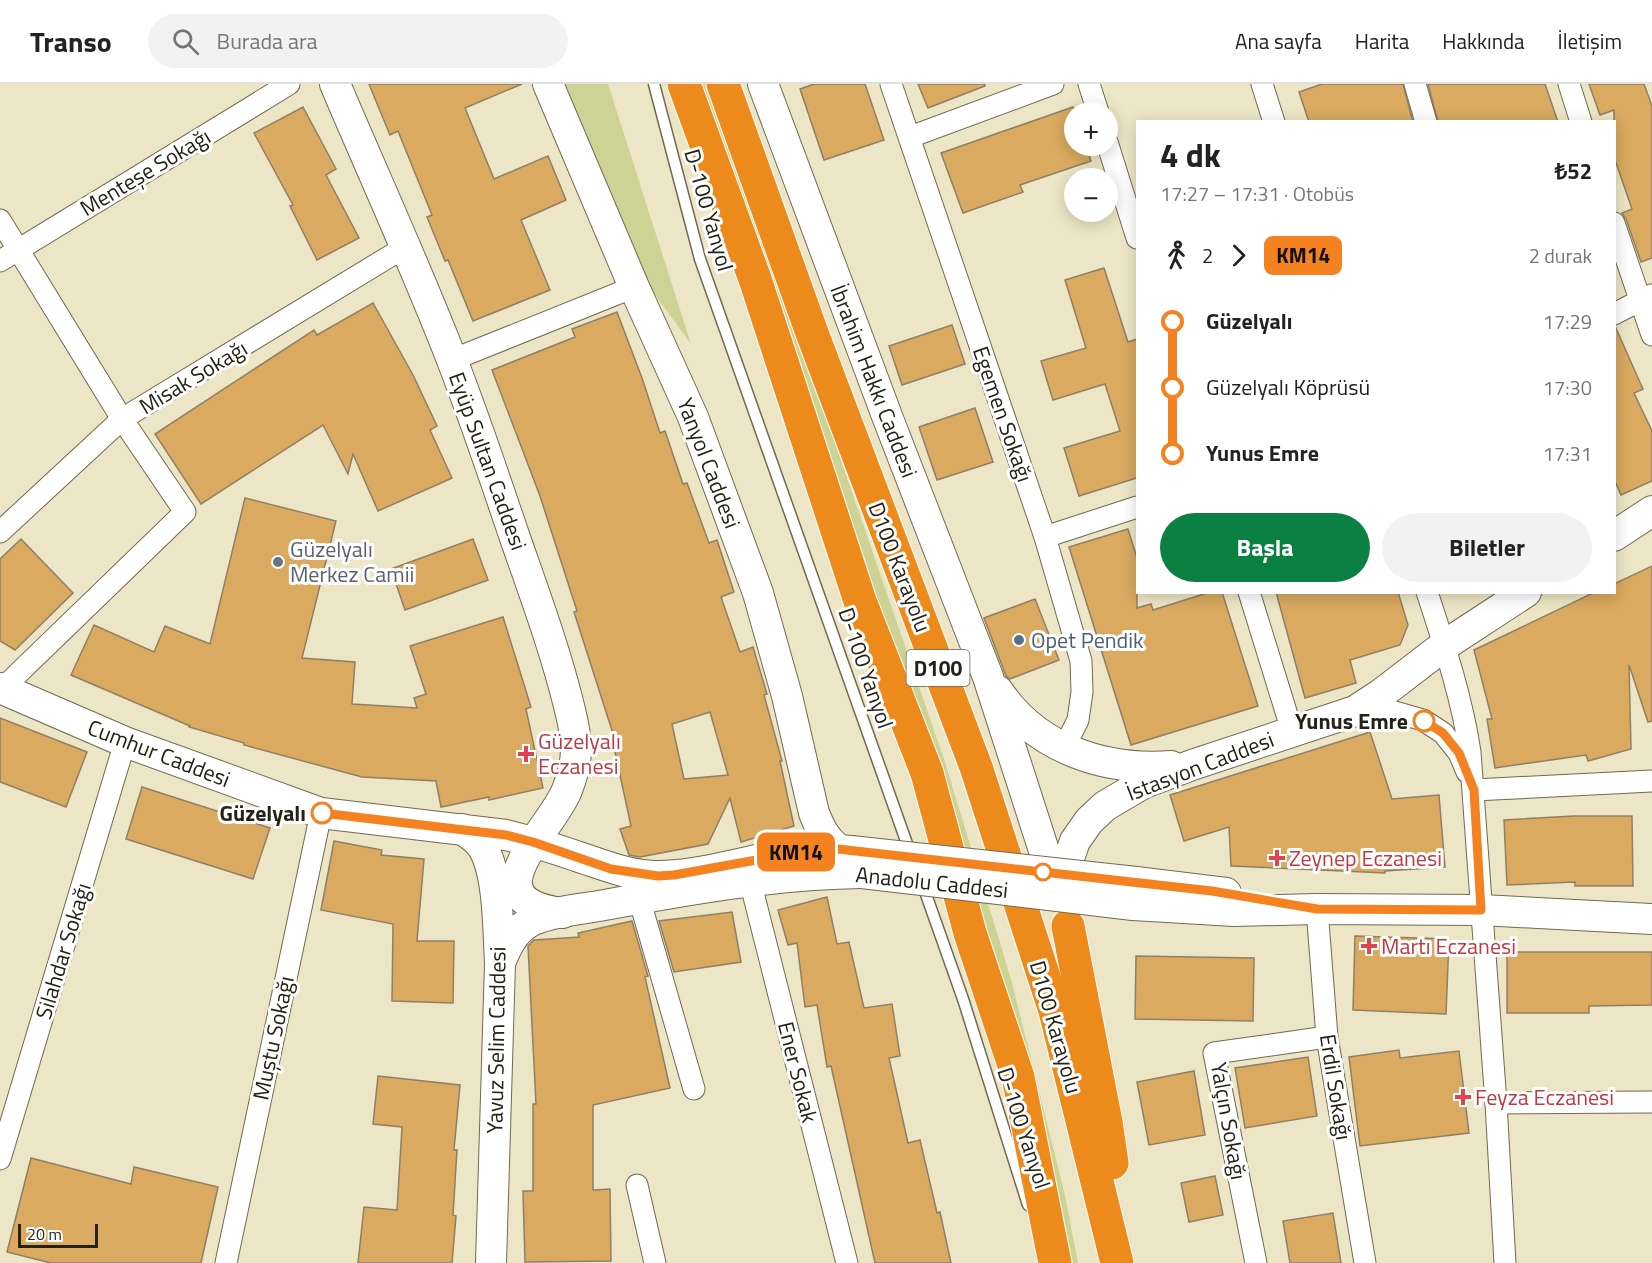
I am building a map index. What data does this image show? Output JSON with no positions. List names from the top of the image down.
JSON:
{
  "streets": {
    "highway": ["D100 Karayolu", "D100"],
    "street": [
      "Menteşe Sokağı",
      "Misak Sokağı",
      "İbrahim Hakkı Caddesi",
      "Egemen Sokağı",
      "Eyüp Sultan Caddesi",
      "Yanyol Caddesi",
      "Cumhur Caddesi",
      "İstasyon Caddesi",
      "Anadolu Caddesi",
      "Silahdar Sokağı",
      "Muştu Sokağı",
      "Yavuz Selim Caddesi",
      "Ener Sokak",
      "Erdil Sokağı",
      "Yalçın Sokağı"
    ],
    "lane": ["D-100 Yanyol"]
  },
  "crossings": [
    ["Misak Sokağı", "Eyüp Sultan Caddesi"],
    ["Eyüp Sultan Caddesi", "Anadolu Caddesi"],
    ["Yanyol Caddesi", "Anadolu Caddesi"],
    ["Cumhur Caddesi", "Anadolu Caddesi"],
    ["Cumhur Caddesi", "Silahdar Sokağı"],
    ["Cumhur Caddesi", "Muştu Sokağı"],
    ["Cumhur Caddesi", "Yavuz Selim Caddesi"],
    ["Anadolu Caddesi", "Yavuz Selim Caddesi"],
    ["Anadolu Caddesi", "Ener Sokak"],
    ["Anadolu Caddesi", "Erdil Sokağı"],
    ["Erdil Sokağı", "Yalçın Sokağı"]
  ],
  "places": {
    "other": [
      "Güzelyalı Merkez Camii",
      "Opet Pendik",
      "Yunus Emre",
      "Güzelyalı"
    ],
    "health": [
      "Güzelyalı Eczanesi",
      "Zeynep Eczanesi",
      "Martı Eczanesi",
      "Feyza Eczanesi"
    ]
  },
  "lines": ["bus line KM14"],
  "scale_bar": "20 m",
  "page": {
    "header": "Transo",
    "search": "Burada ara",
    "nav": [
      "Ana sayfa",
      "Harita",
      "Hakkında",
      "İletişim"
    ],
    "on_map": "KM14",
    "map_buttons": ["+", "−"],
    "heading": ["4 dk", "17:27 – 17:31 · Otobüs", "₺52"],
    "legs": ["2", "KM14", "2 durak"],
    "list": [
      {
        "name": "Güzelyalı",
        "value": "17:29"
      },
      {
        "name": "Güzelyalı Köprüsü",
        "value": "17:30"
      },
      {
        "name": "Yunus Emre",
        "value": "17:31"
      }
    ],
    "buttons": ["Başla", "Biletler"],
    "scale": "20 m"
  }
}
